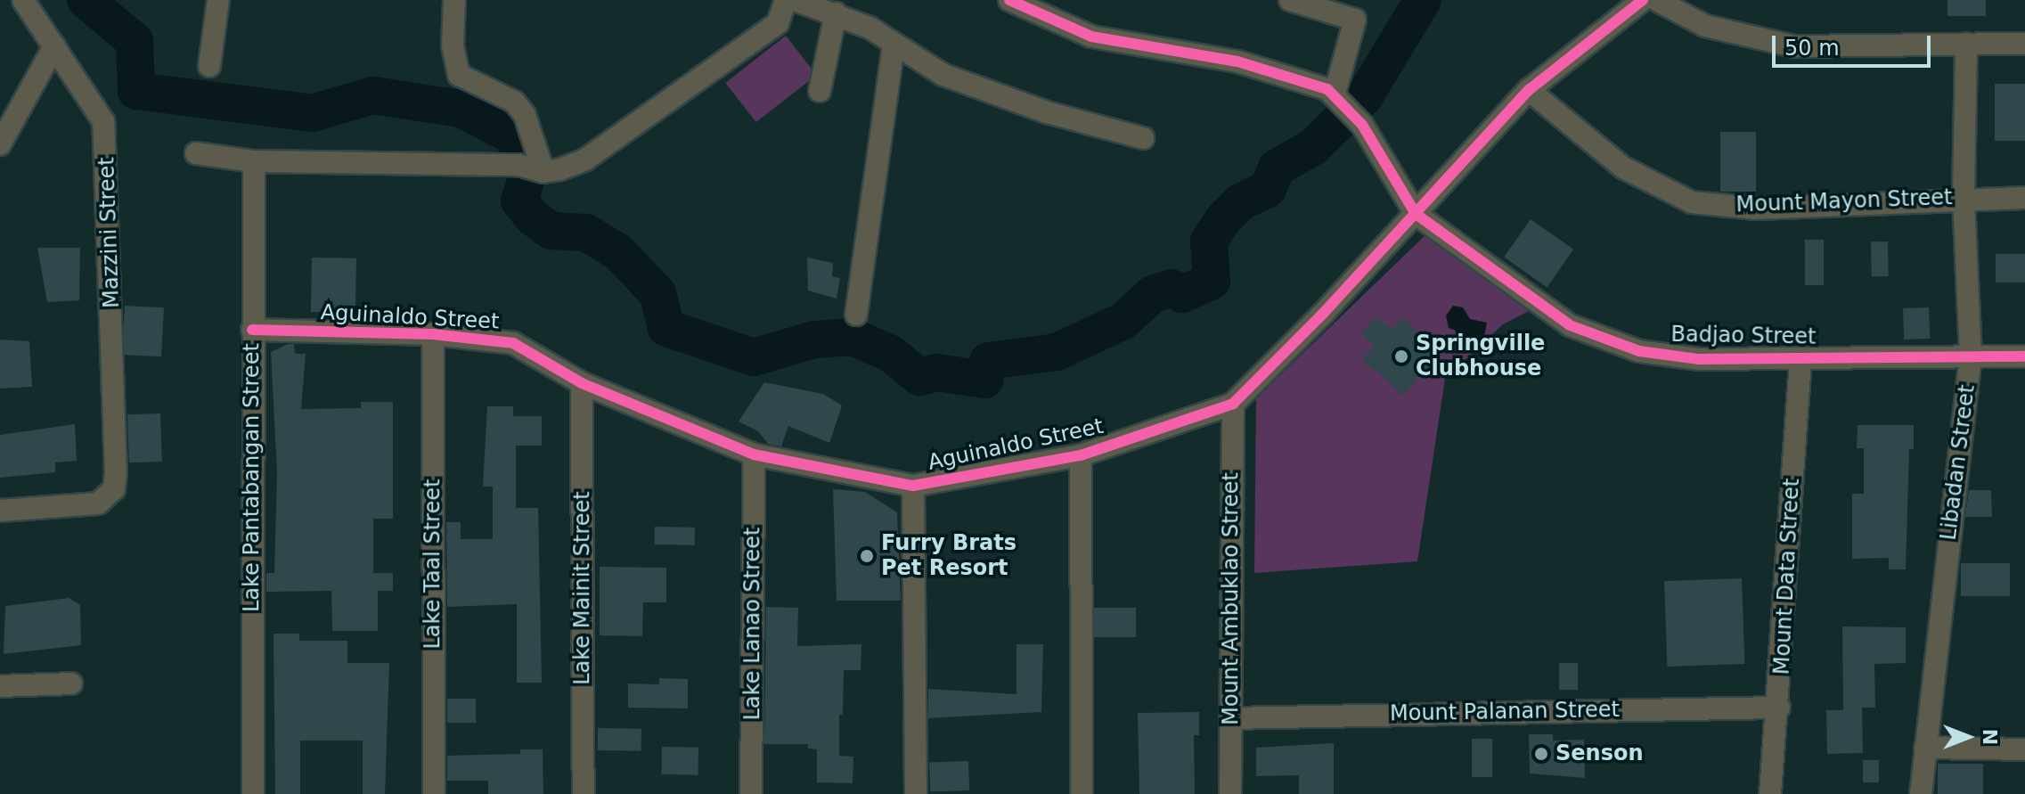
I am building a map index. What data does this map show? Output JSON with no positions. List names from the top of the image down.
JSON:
{
  "streets": {
    "street": [
      "Mount Mayon Street",
      "Mazzini Street",
      "Aguinaldo Street",
      "Badjao Street",
      "Libadan Street",
      "Lake Pantabangan Street",
      "Lake Taal Street",
      "Mount Data Street",
      "Lake Mainit Street",
      "Mount Ambuklao Street",
      "Lake Lanao Street",
      "Mount Palanan Street"
    ]
  },
  "crossings": [
    ["Mount Mayon Street", "Aguinaldo Street"],
    ["Mount Mayon Street", "Libadan Street"],
    ["Aguinaldo Street", "Badjao Street"],
    ["Aguinaldo Street", "Lake Pantabangan Street"],
    ["Aguinaldo Street", "Lake Taal Street"],
    ["Aguinaldo Street", "Lake Mainit Street"],
    ["Aguinaldo Street", "Mount Ambuklao Street"],
    ["Aguinaldo Street", "Lake Lanao Street"],
    ["Badjao Street", "Libadan Street"],
    ["Badjao Street", "Mount Data Street"],
    ["Mount Data Street", "Mount Palanan Street"],
    ["Mount Ambuklao Street", "Mount Palanan Street"]
  ],
  "places": ["Springville Clubhouse", "Furry Brats Pet Resort", "Senson"],
  "scale_bar": "50 m",
  "north": "right"
}
